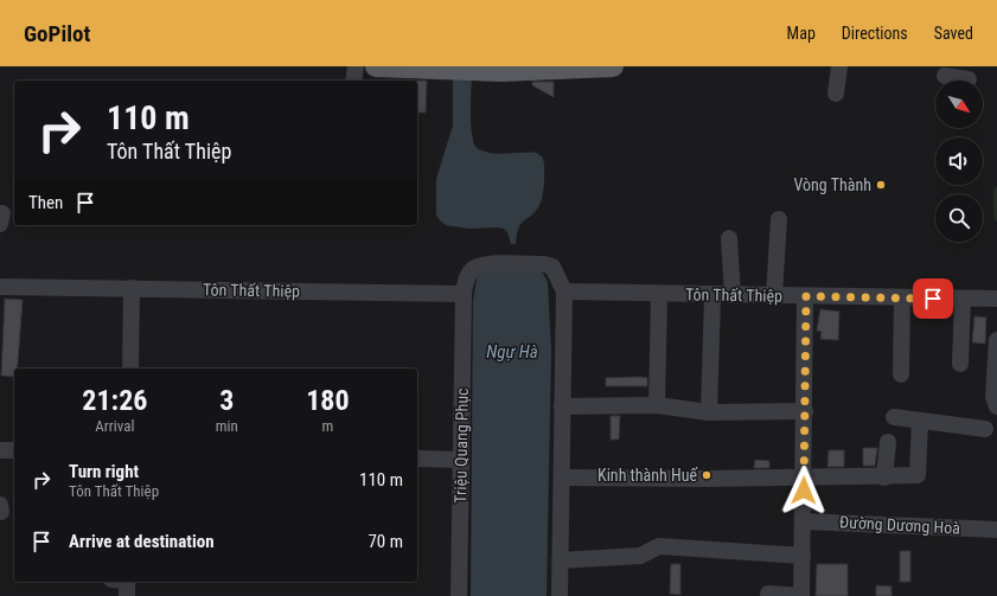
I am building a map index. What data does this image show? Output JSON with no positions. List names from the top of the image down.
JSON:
{
  "streets": {
    "street": ["Tôn Thất Thiệp", "Triệu Quang Phục", "Đường Dương Hoà"]
  },
  "crossings": [
    ["Tôn Thất Thiệp", "Triệu Quang Phục"]
  ],
  "water": ["Ngự Hà"],
  "places": ["Vòng Thành", "Kinh thành Huế"],
  "north": "bottom right",
  "page": {
    "header": "GoPilot",
    "nav": ["Map", "Directions", "Saved"],
    "turn": ["110 m", "Tôn Thất Thiệp"],
    "then": "Then",
    "eta": [
      "21:26",
      "Arrival",
      "3",
      "min",
      "180",
      "m"
    ],
    "list": [
      {
        "name": "Turn right",
        "note": "Tôn Thất Thiệp",
        "value": "110 m"
      },
      {
        "name": "Arrive at destination",
        "value": "70 m"
      }
    ]
  }
}
